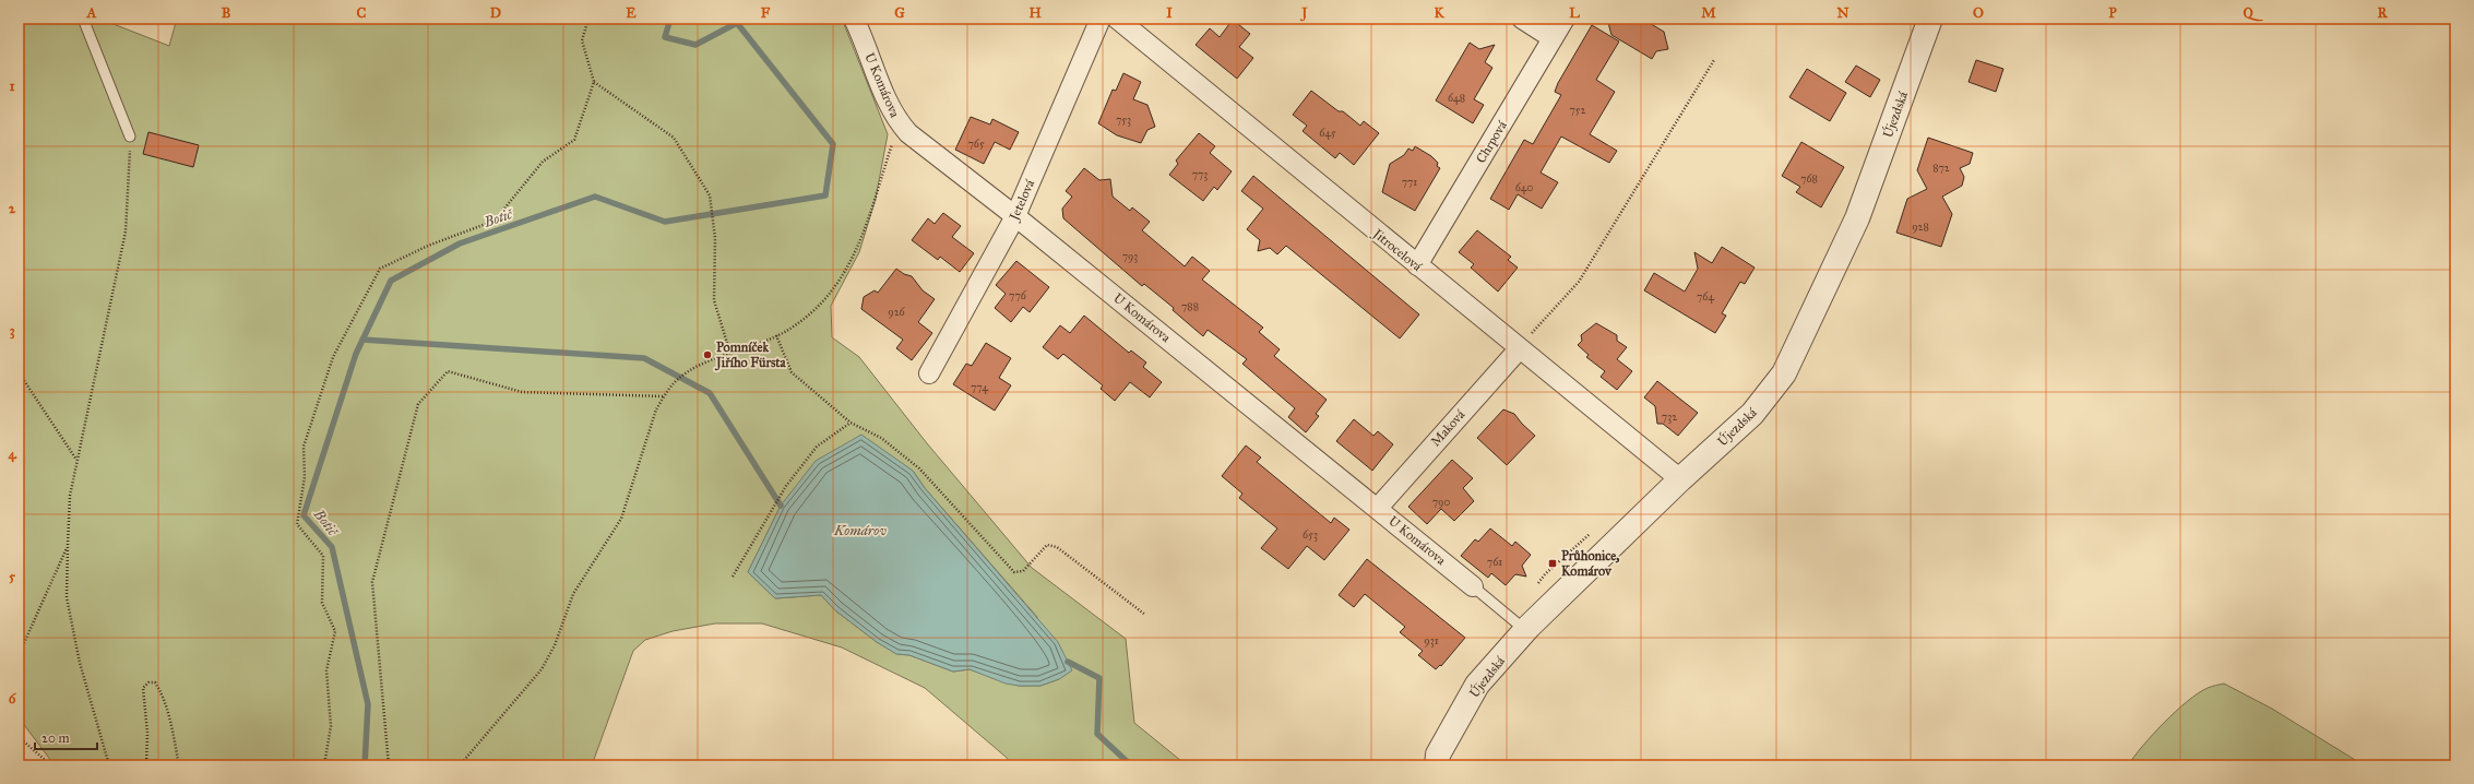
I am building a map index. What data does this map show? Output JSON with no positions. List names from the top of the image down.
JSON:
{
  "streets": {
    "street": [
      "U Komárova",
      "Újezdská",
      "Chrpová",
      "Jetelová",
      "Jitrocelová",
      "Maková"
    ]
  },
  "crossings": [
    ["U Komárova", "Jetelová"],
    ["U Komárova", "Maková"],
    ["Újezdská", "Jitrocelová"],
    ["Chrpová", "Jitrocelová"],
    ["Jitrocelová", "Maková"]
  ],
  "water": ["Botič", "Komárov"],
  "places": {
    "other": ["Pomníček Jiřího Fürsta"],
    "transit": ["Průhonice, Komárov"]
  },
  "house_numbers": [
    "648",
    "752",
    "753",
    "645",
    "765",
    "872",
    "773",
    "768",
    "771",
    "640",
    "928",
    "793",
    "776",
    "764",
    "788",
    "926",
    "774",
    "732",
    "790",
    "653",
    "761",
    "931"
  ],
  "scale_bar": "20 m",
  "grid": {
    "columns": [
      "A",
      "B",
      "C",
      "D",
      "E",
      "F",
      "G",
      "H",
      "I",
      "J",
      "K",
      "L",
      "M",
      "N",
      "O",
      "P",
      "Q",
      "R"
    ],
    "rows": [
      "1",
      "2",
      "3",
      "4",
      "5",
      "6"
    ]
  }
}
